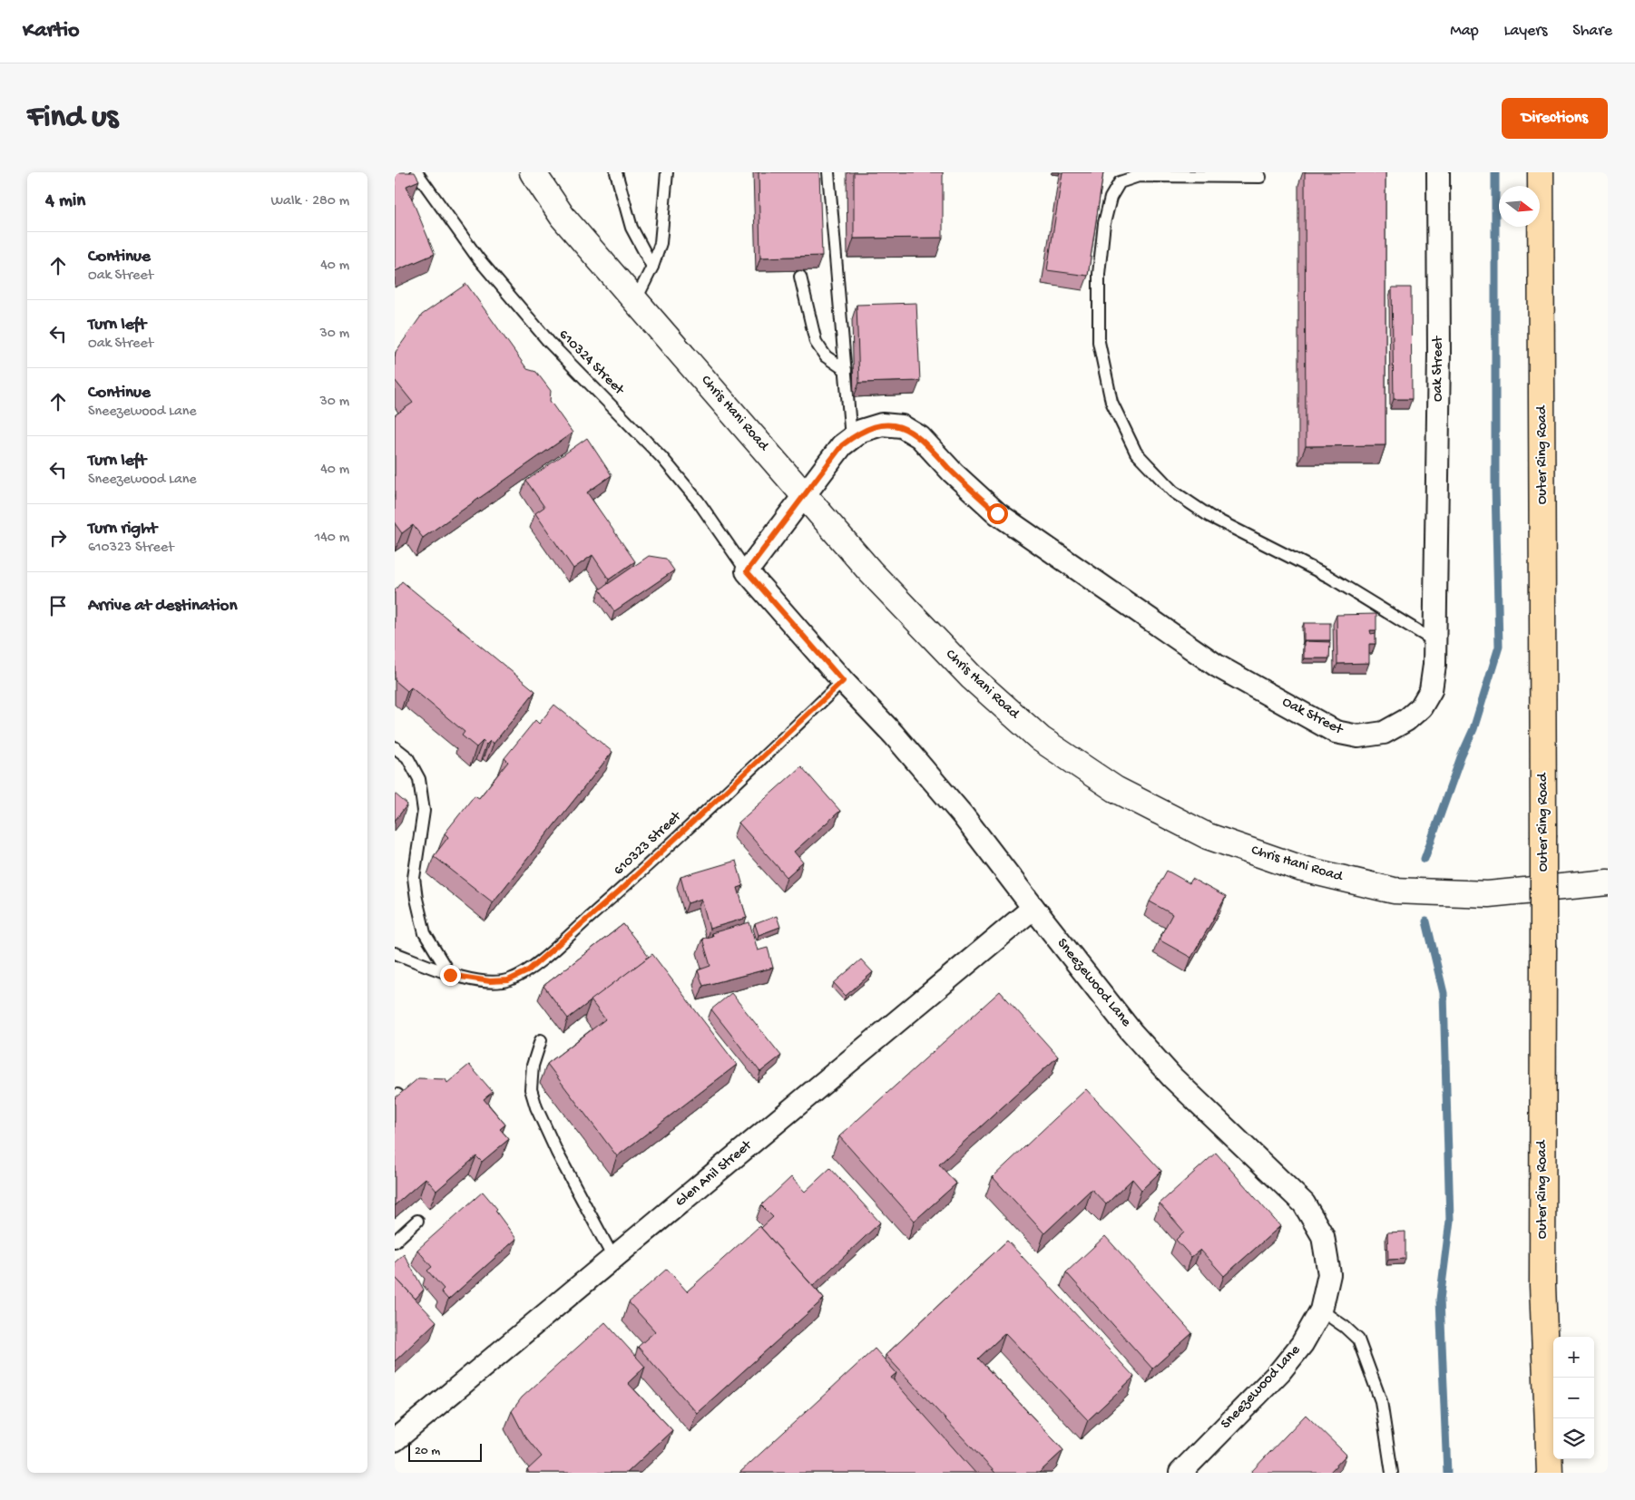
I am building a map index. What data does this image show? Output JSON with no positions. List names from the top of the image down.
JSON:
{
  "streets": {
    "highway": ["Outer Ring Road"],
    "street": [
      "Oak Street",
      "Chris Hani Road",
      "Sneezewood Lane",
      "Glen Anil Street"
    ],
    "lane": ["610324 Street", "610323 Street"]
  },
  "crossings": [
    ["610324 Street", "Sneezewood Lane"],
    ["Oak Street", "Chris Hani Road"],
    ["610323 Street", "Sneezewood Lane"],
    ["Sneezewood Lane", "Glen Anil Street"]
  ],
  "scale_bar": "20 m",
  "north": "right",
  "page": {
    "header": "Kartio",
    "nav": ["Map", "Layers", "Share"],
    "buttons": "Directions",
    "title": "Find us",
    "heading": ["4 min", "Walk · 280 m"],
    "list": [
      ["Continue", "Oak Street", "40 m"],
      ["Turn left", "Oak Street", "30 m"],
      ["Continue", "Sneezewood Lane", "30 m"],
      ["Turn left", "Sneezewood Lane", "40 m"],
      ["Turn right", "610323 Street", "140 m"],
      "Arrive at destination"
    ],
    "map_buttons": ["+", "−"],
    "scale": "20 m"
  }
}
